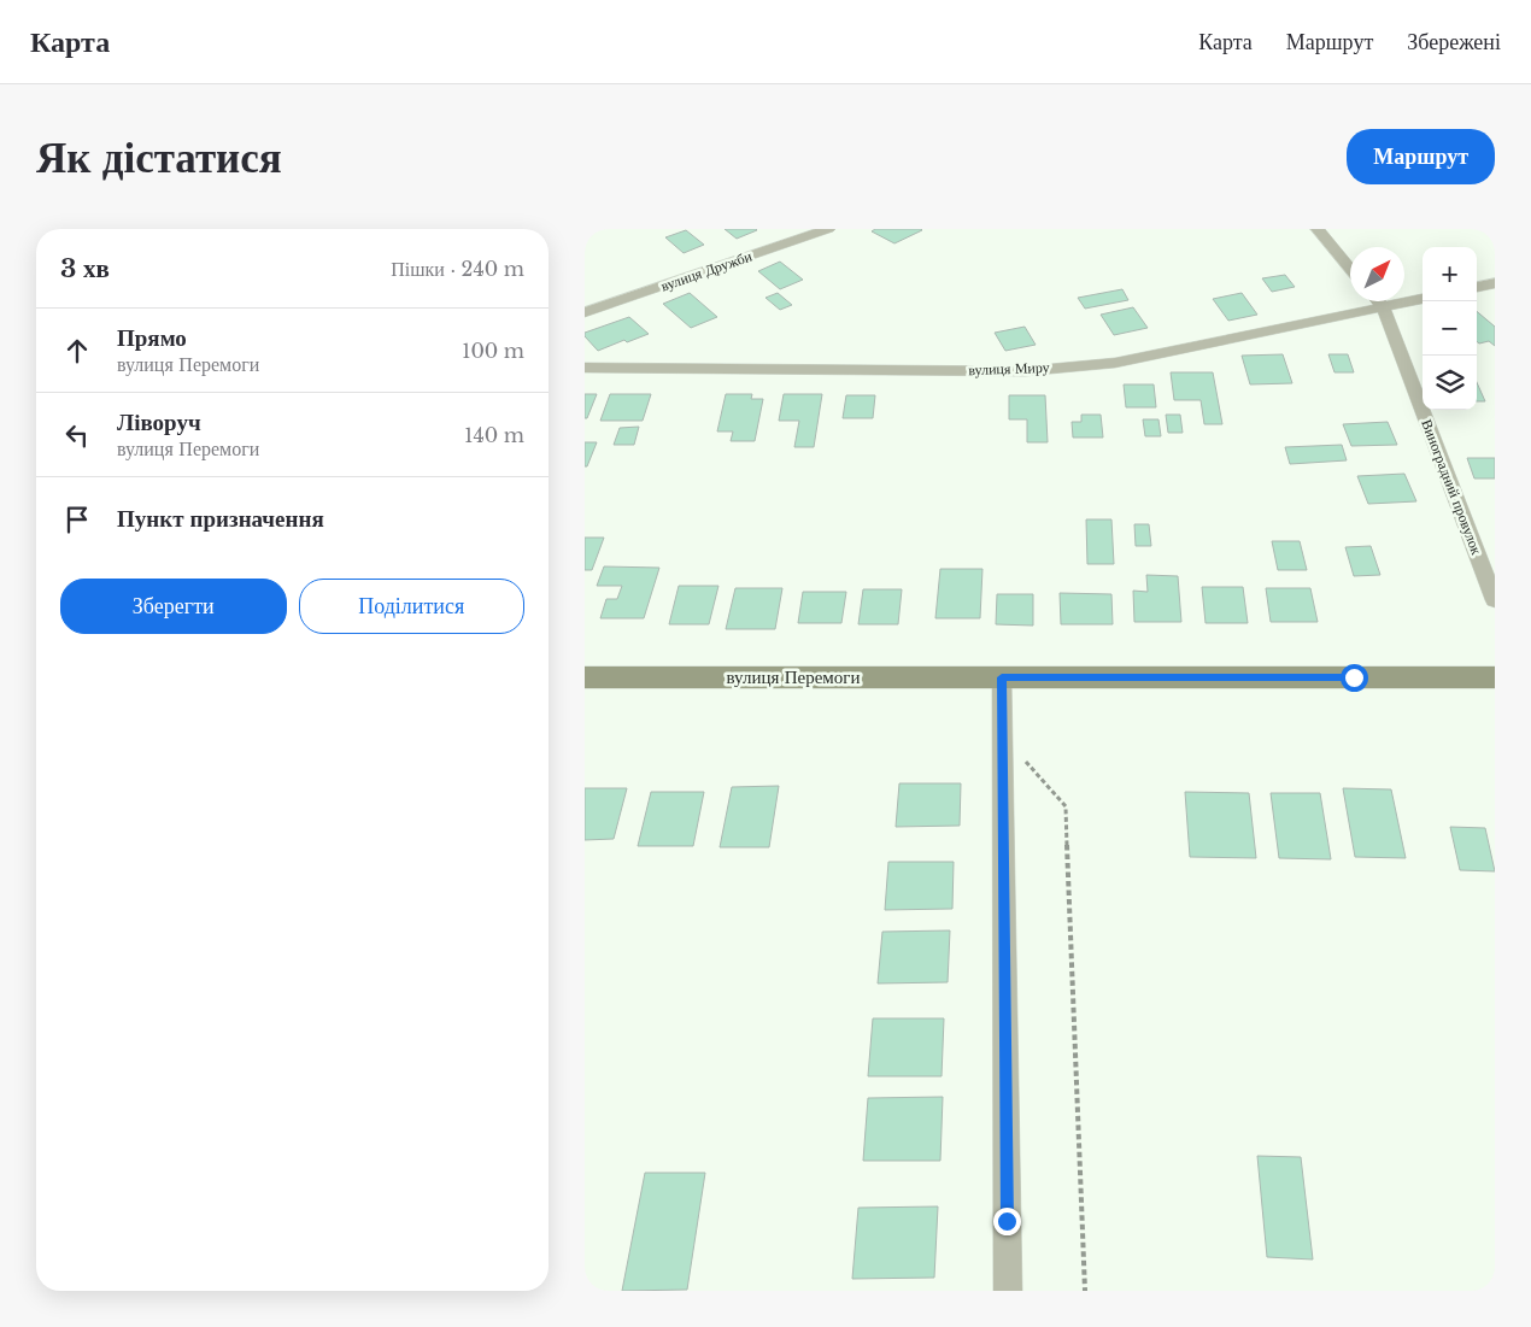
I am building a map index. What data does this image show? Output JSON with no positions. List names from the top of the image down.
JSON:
{
  "streets": {
    "street": [
      "вулиця Дружби",
      "вулиця Миру",
      "Виноградний провулок",
      "вулиця Перемоги"
    ]
  },
  "crossings": [
    ["вулиця Миру", "Виноградний провулок"]
  ],
  "north": "top right",
  "page": {
    "header": "Карта",
    "nav": ["Карта", "Маршрут", "Збережені"],
    "buttons": [
      "Маршрут",
      ["Зберегти", "Поділитися"]
    ],
    "title": "Як дістатися",
    "heading": ["3 хв", "Пішки · 240 m"],
    "map_buttons": ["+", "−"],
    "list": [
      ["Прямо", "вулиця Перемоги", "100 m"],
      ["Ліворуч", "вулиця Перемоги", "140 m"],
      "Пункт призначення"
    ]
  }
}
